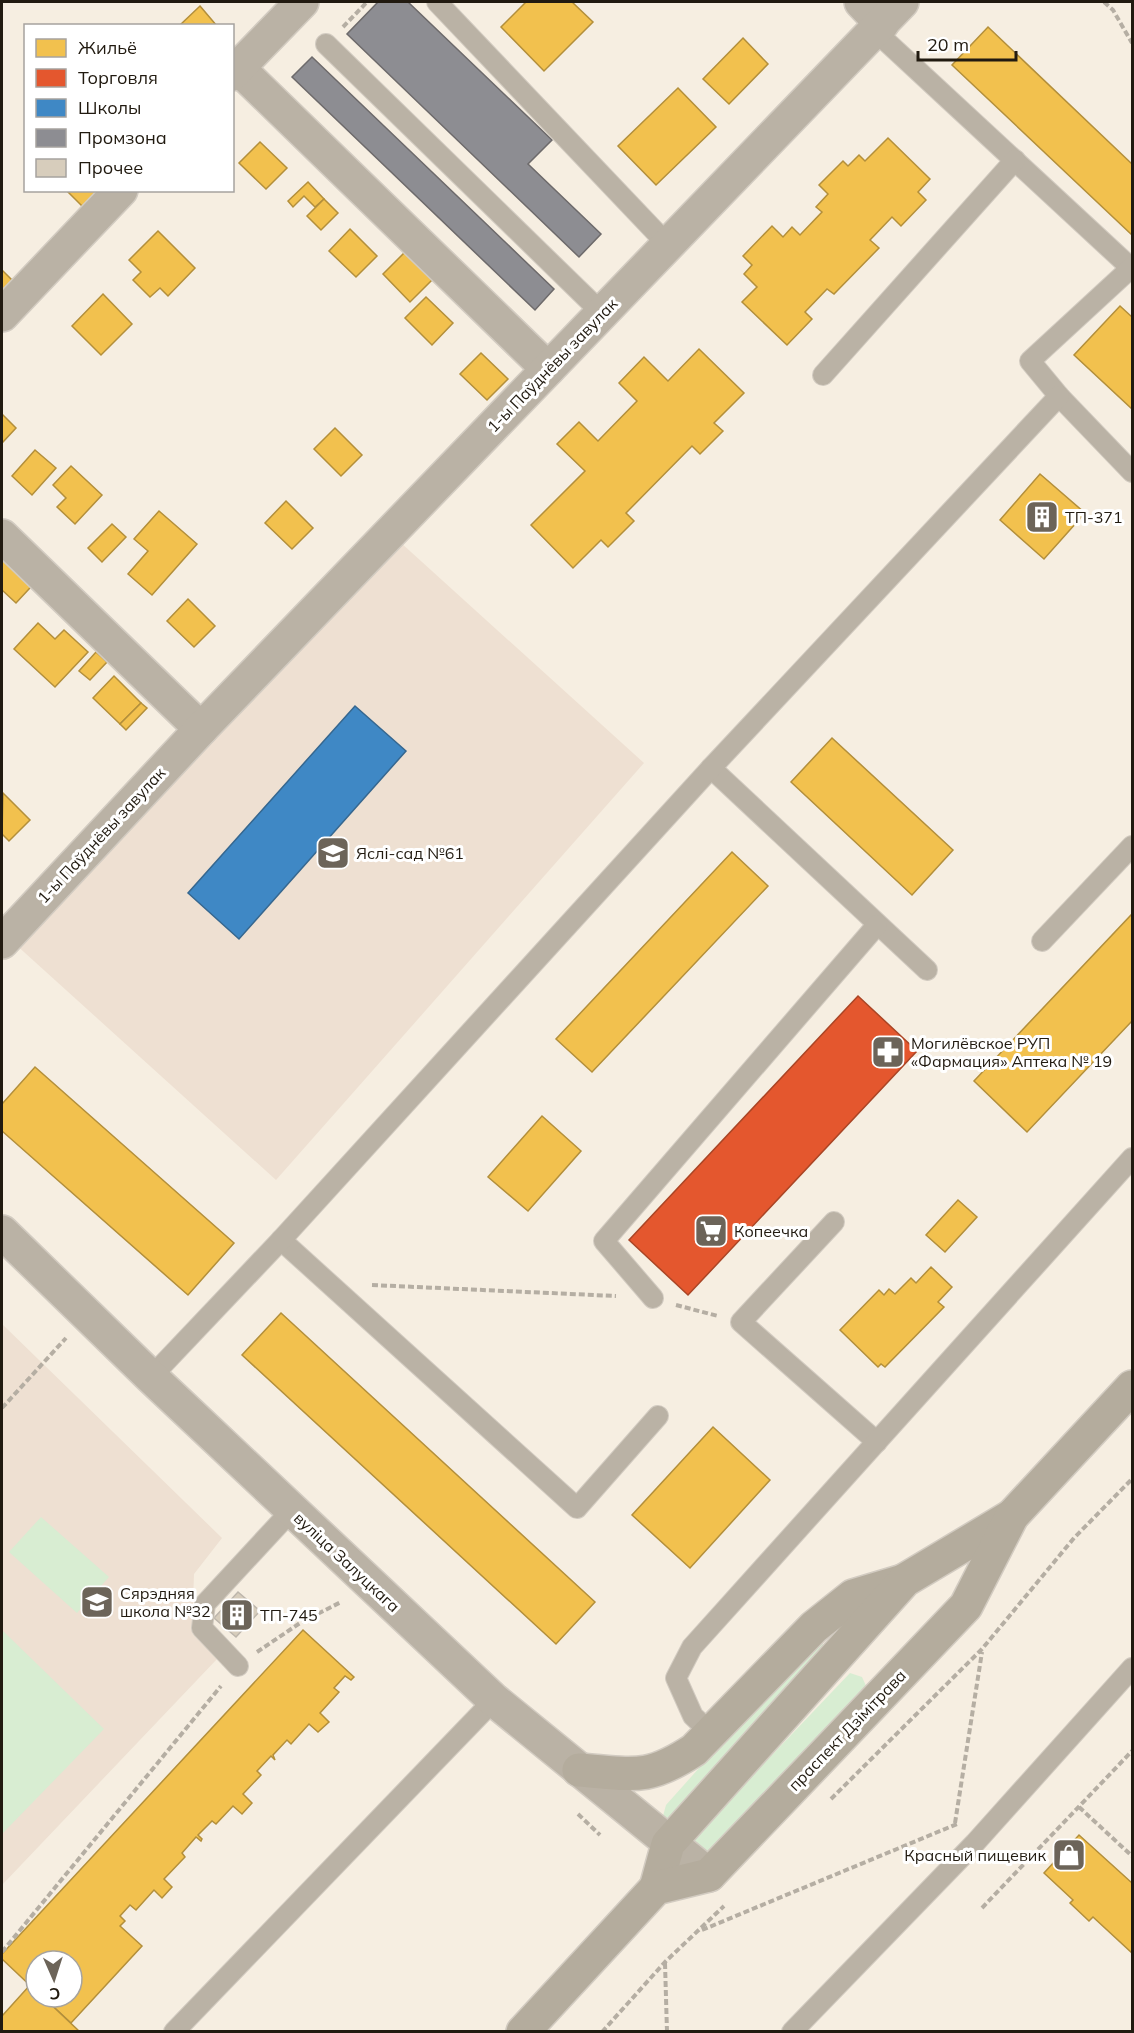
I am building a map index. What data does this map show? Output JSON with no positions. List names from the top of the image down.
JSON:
{
  "streets": {
    "main road": ["праспект Дзімітрава"],
    "street": ["1-ы Паўднёвы завулак", "вуліца Залуцкага"]
  },
  "crossings": [
    ["вуліца Залуцкага", "праспект Дзімітрава"]
  ],
  "places": {
    "building": ["ТП-371", "ТП-745"],
    "school or university": ["Яслі-сад №61", "Сярэдняя школа №32"],
    "pharmacy": ["Могилёвское РУП «Фармация» Аптека № 19"],
    "supermarket": ["Копеечка"],
    "shop": ["Красный пищевик"]
  },
  "legend": [
    "Жильё",
    "Торговля",
    "Школы",
    "Промзона",
    "Прочее"
  ],
  "scale_bar": "20 m",
  "north": "bottom"
}
